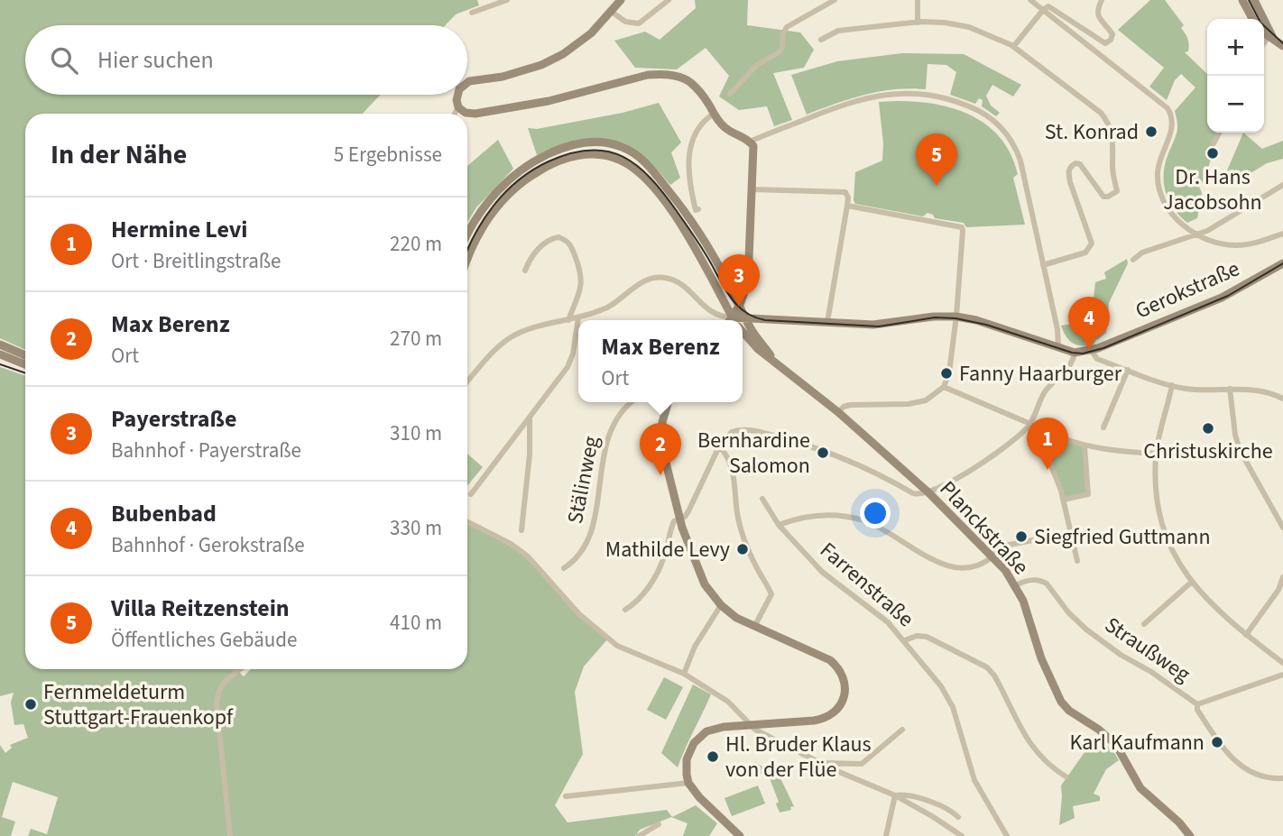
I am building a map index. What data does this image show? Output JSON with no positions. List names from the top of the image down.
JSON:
{
  "streets": {
    "street": [
      "Gerokstraße",
      "Stälinweg",
      "Planckstraße",
      "Farrenstraße",
      "Straußweg"
    ]
  },
  "crossings": [
    ["Planckstraße", "Straußweg"]
  ],
  "places": [
    "St. Konrad",
    "Dr. Hans Jacobsohn",
    "Fanny Haarburger",
    "Christuskirche",
    "Bernhardine Salomon",
    "Siegfried Guttmann",
    "Mathilde Levy",
    "Fernmeldeturm Stuttgart-Frauenkopf",
    "Karl Kaufmann",
    "Hl. Bruder Klaus von der Flüe"
  ],
  "page": {
    "map_buttons": ["+", "−"],
    "search": "Hier suchen",
    "heading": ["In der Nähe", "5 Ergebnisse"],
    "pins": [
      "5",
      "3",
      "4",
      "1",
      "2"
    ],
    "list": [
      {
        "mark": "1",
        "name": "Hermine Levi",
        "note": "Ort · Breitlingstraße",
        "value": "220 m"
      },
      {
        "mark": "2",
        "name": "Max Berenz",
        "note": "Ort",
        "value": "270 m"
      },
      {
        "mark": "3",
        "name": "Payerstraße",
        "note": "Bahnhof · Payerstraße",
        "value": "310 m"
      },
      {
        "mark": "4",
        "name": "Bubenbad",
        "note": "Bahnhof · Gerokstraße",
        "value": "330 m"
      },
      {
        "mark": "5",
        "name": "Villa Reitzenstein",
        "note": "Öffentliches Gebäude",
        "value": "410 m"
      }
    ],
    "popup": ["Max Berenz", "Ort"]
  }
}
